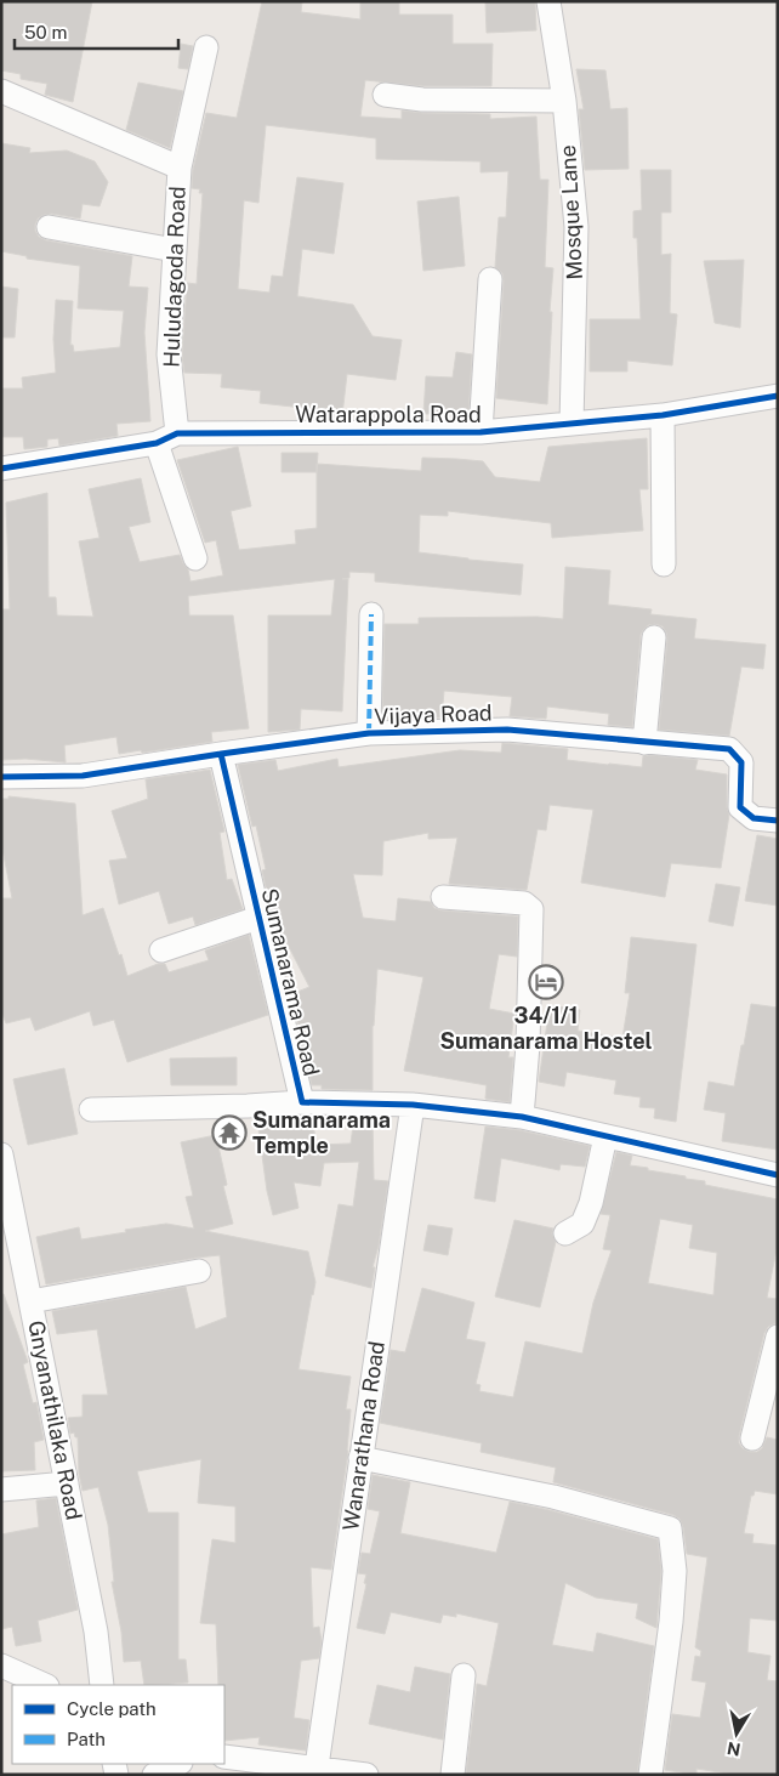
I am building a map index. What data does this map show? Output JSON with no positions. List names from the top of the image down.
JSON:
{
  "streets": {
    "street": [
      "Mosque Lane",
      "Huludagoda Road",
      "Watarappola Road",
      "Vijaya Road",
      "Sumanarama Road",
      "Gnyanathilaka Road",
      "Wanarathana Road"
    ]
  },
  "crossings": [
    ["Mosque Lane", "Watarappola Road"],
    ["Huludagoda Road", "Watarappola Road"],
    ["Vijaya Road", "Sumanarama Road"],
    ["Sumanarama Road", "Wanarathana Road"]
  ],
  "places": {
    "hotel": ["34/1/1 Sumanarama Hostel"],
    "temple": ["Sumanarama Temple"]
  },
  "legend": ["Cycle path", "Path"],
  "scale_bar": "50 m",
  "north": "bottom"
}
